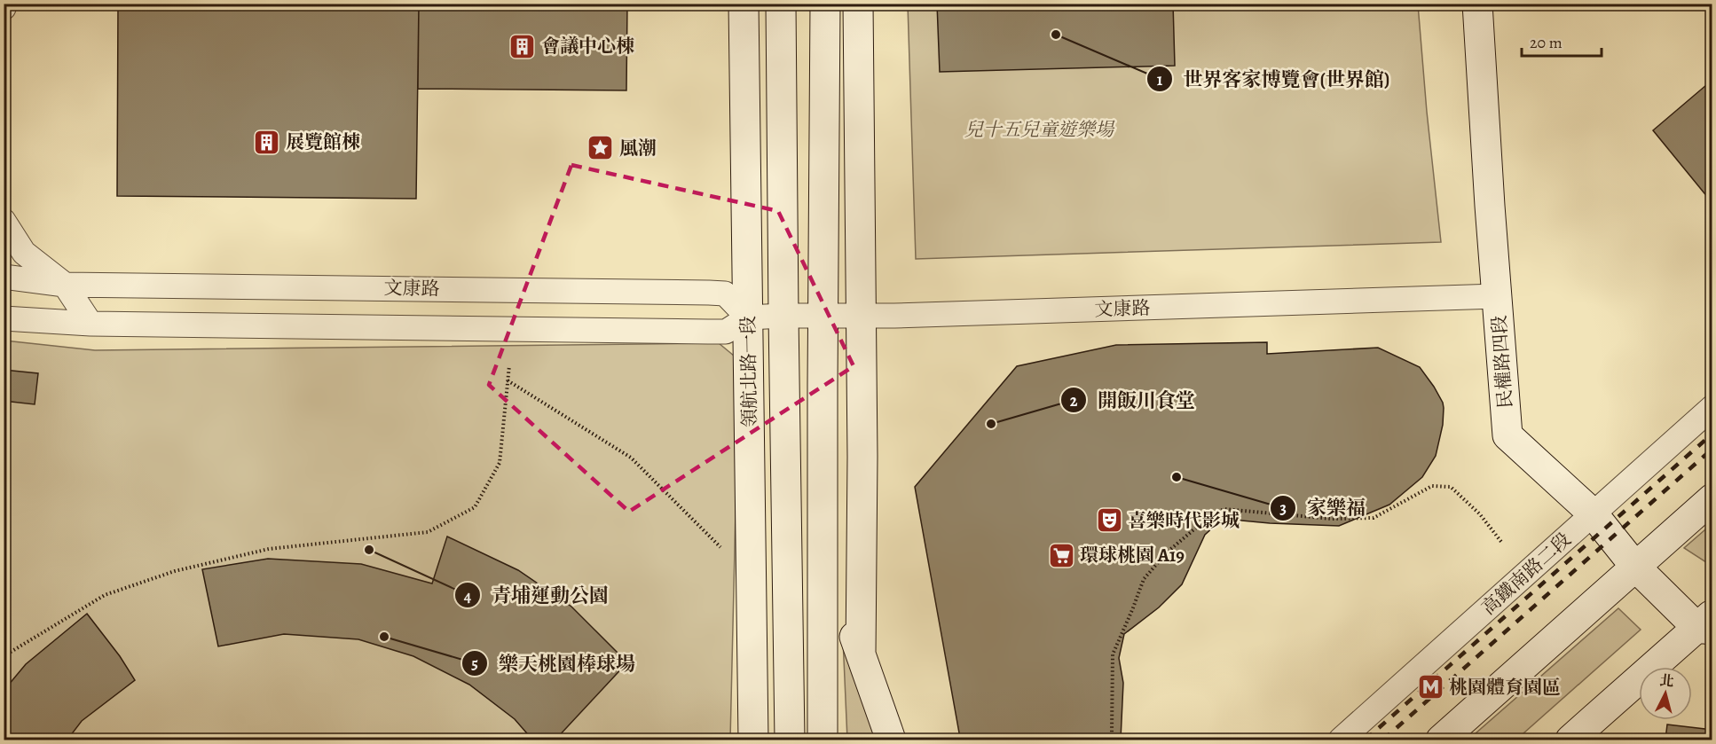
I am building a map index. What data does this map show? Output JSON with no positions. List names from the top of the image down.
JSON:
{
  "streets": {
    "street": [
      "文康路",
      "民權路四段",
      "領航北路一段",
      "高鐵南路二段"
    ]
  },
  "crossings": [
    ["文康路", "民權路四段"],
    ["文康路", "領航北路一段"],
    ["民權路四段", "高鐵南路二段"]
  ],
  "parks": ["兒十五兒童遊樂場"],
  "places": {
    "other": [
      "世界客家博覽會(世界館)",
      "開飯川食堂",
      "家樂福",
      "青埔運動公園",
      "樂天桃園棒球場"
    ],
    "building": ["會議中心棟", "展覽館棟"],
    "place": ["風潮"],
    "theatre": ["喜樂時代影城"],
    "supermarket": ["環球桃園 A19"],
    "metro station": ["桃園體育園區"]
  },
  "scale_bar": "20 m",
  "north": "top"
}
